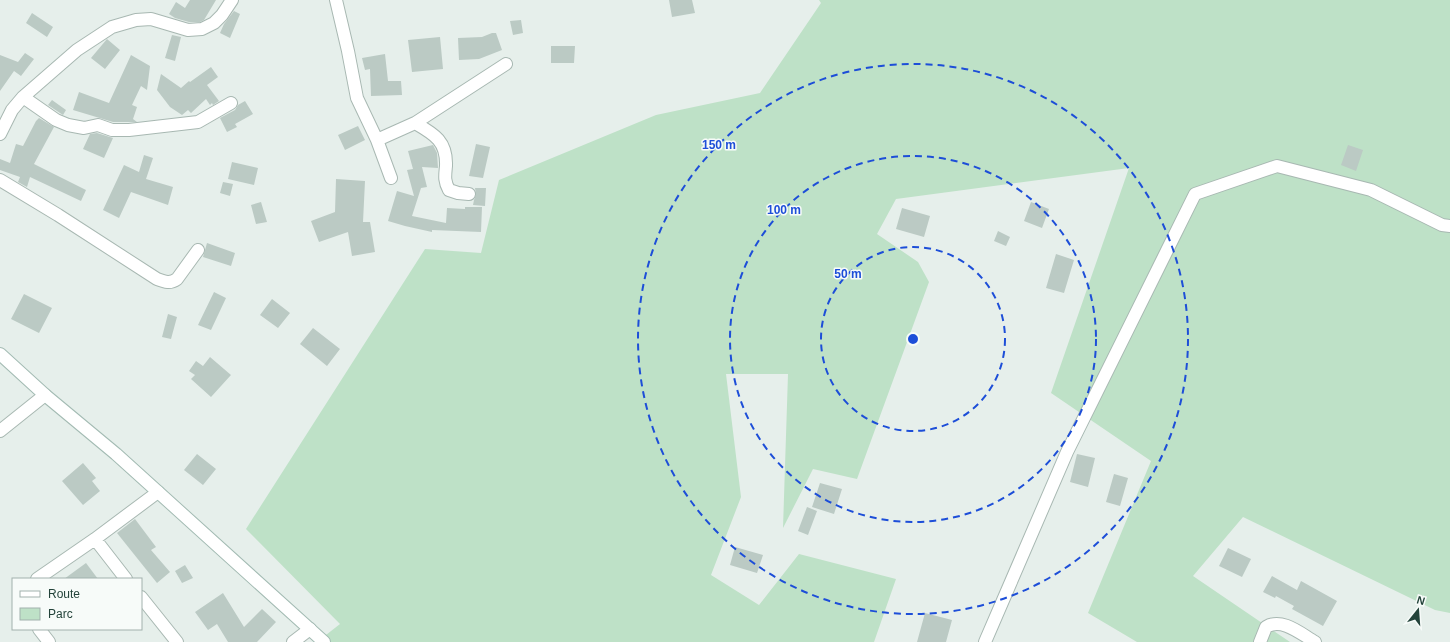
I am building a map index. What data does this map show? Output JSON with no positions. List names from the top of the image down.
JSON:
{
  "legend": ["Route", "Parc"],
  "north": "top",
  "rings": ["150 m", "100 m", "50 m"]
}
